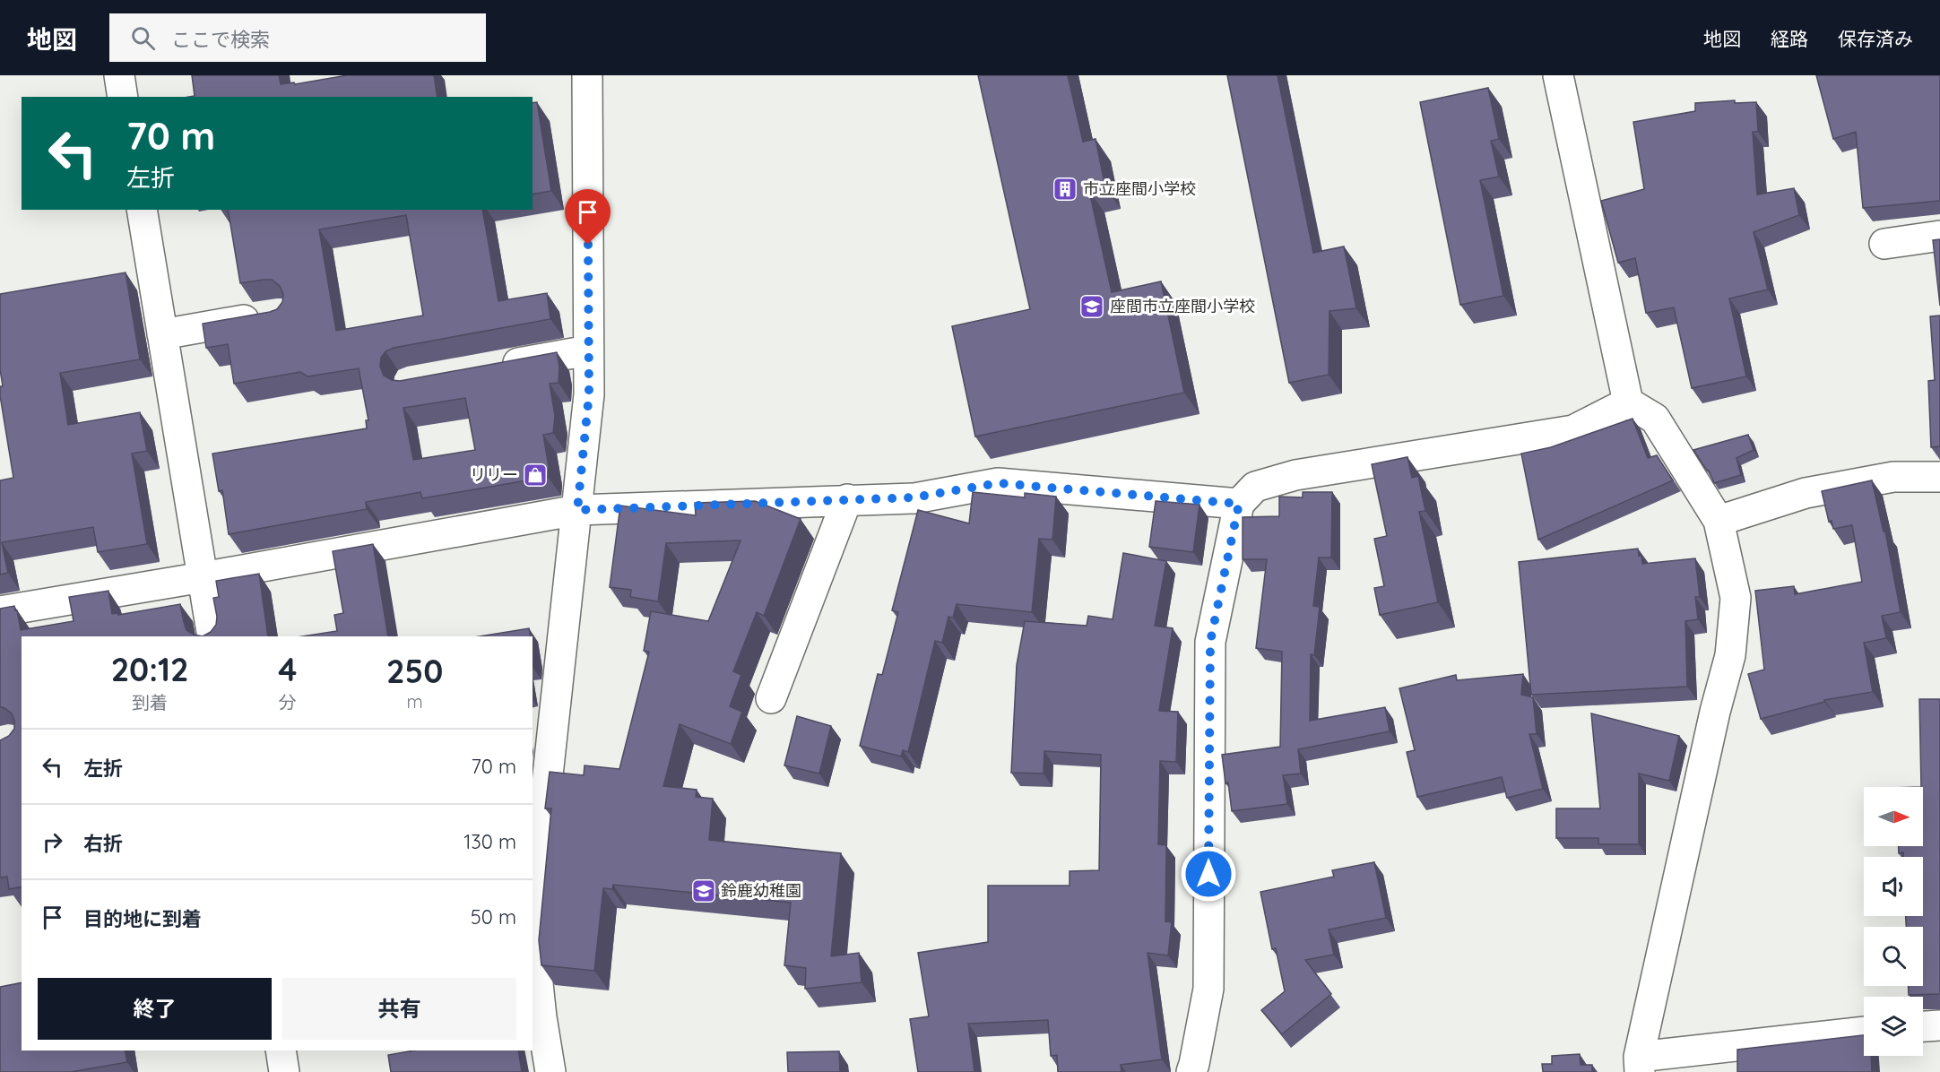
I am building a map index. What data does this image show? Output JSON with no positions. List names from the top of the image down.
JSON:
{
  "places": {
    "building": ["市立座間小学校"],
    "school or university": ["座間市立座間小学校", "鈴鹿幼稚園"],
    "shop": ["リリー"]
  },
  "north": "right",
  "page": {
    "header": "地図",
    "search": "ここで検索",
    "nav": ["地図", "経路", "保存済み"],
    "turn": ["70 m", "左折"],
    "eta": [
      "20:12",
      "到着",
      "4",
      "分",
      "250",
      "m"
    ],
    "list": [
      {
        "name": "左折",
        "value": "70 m"
      },
      {
        "name": "右折",
        "value": "130 m"
      },
      {
        "name": "目的地に到着",
        "value": "50 m"
      }
    ],
    "buttons": ["終了", "共有"]
  }
}
